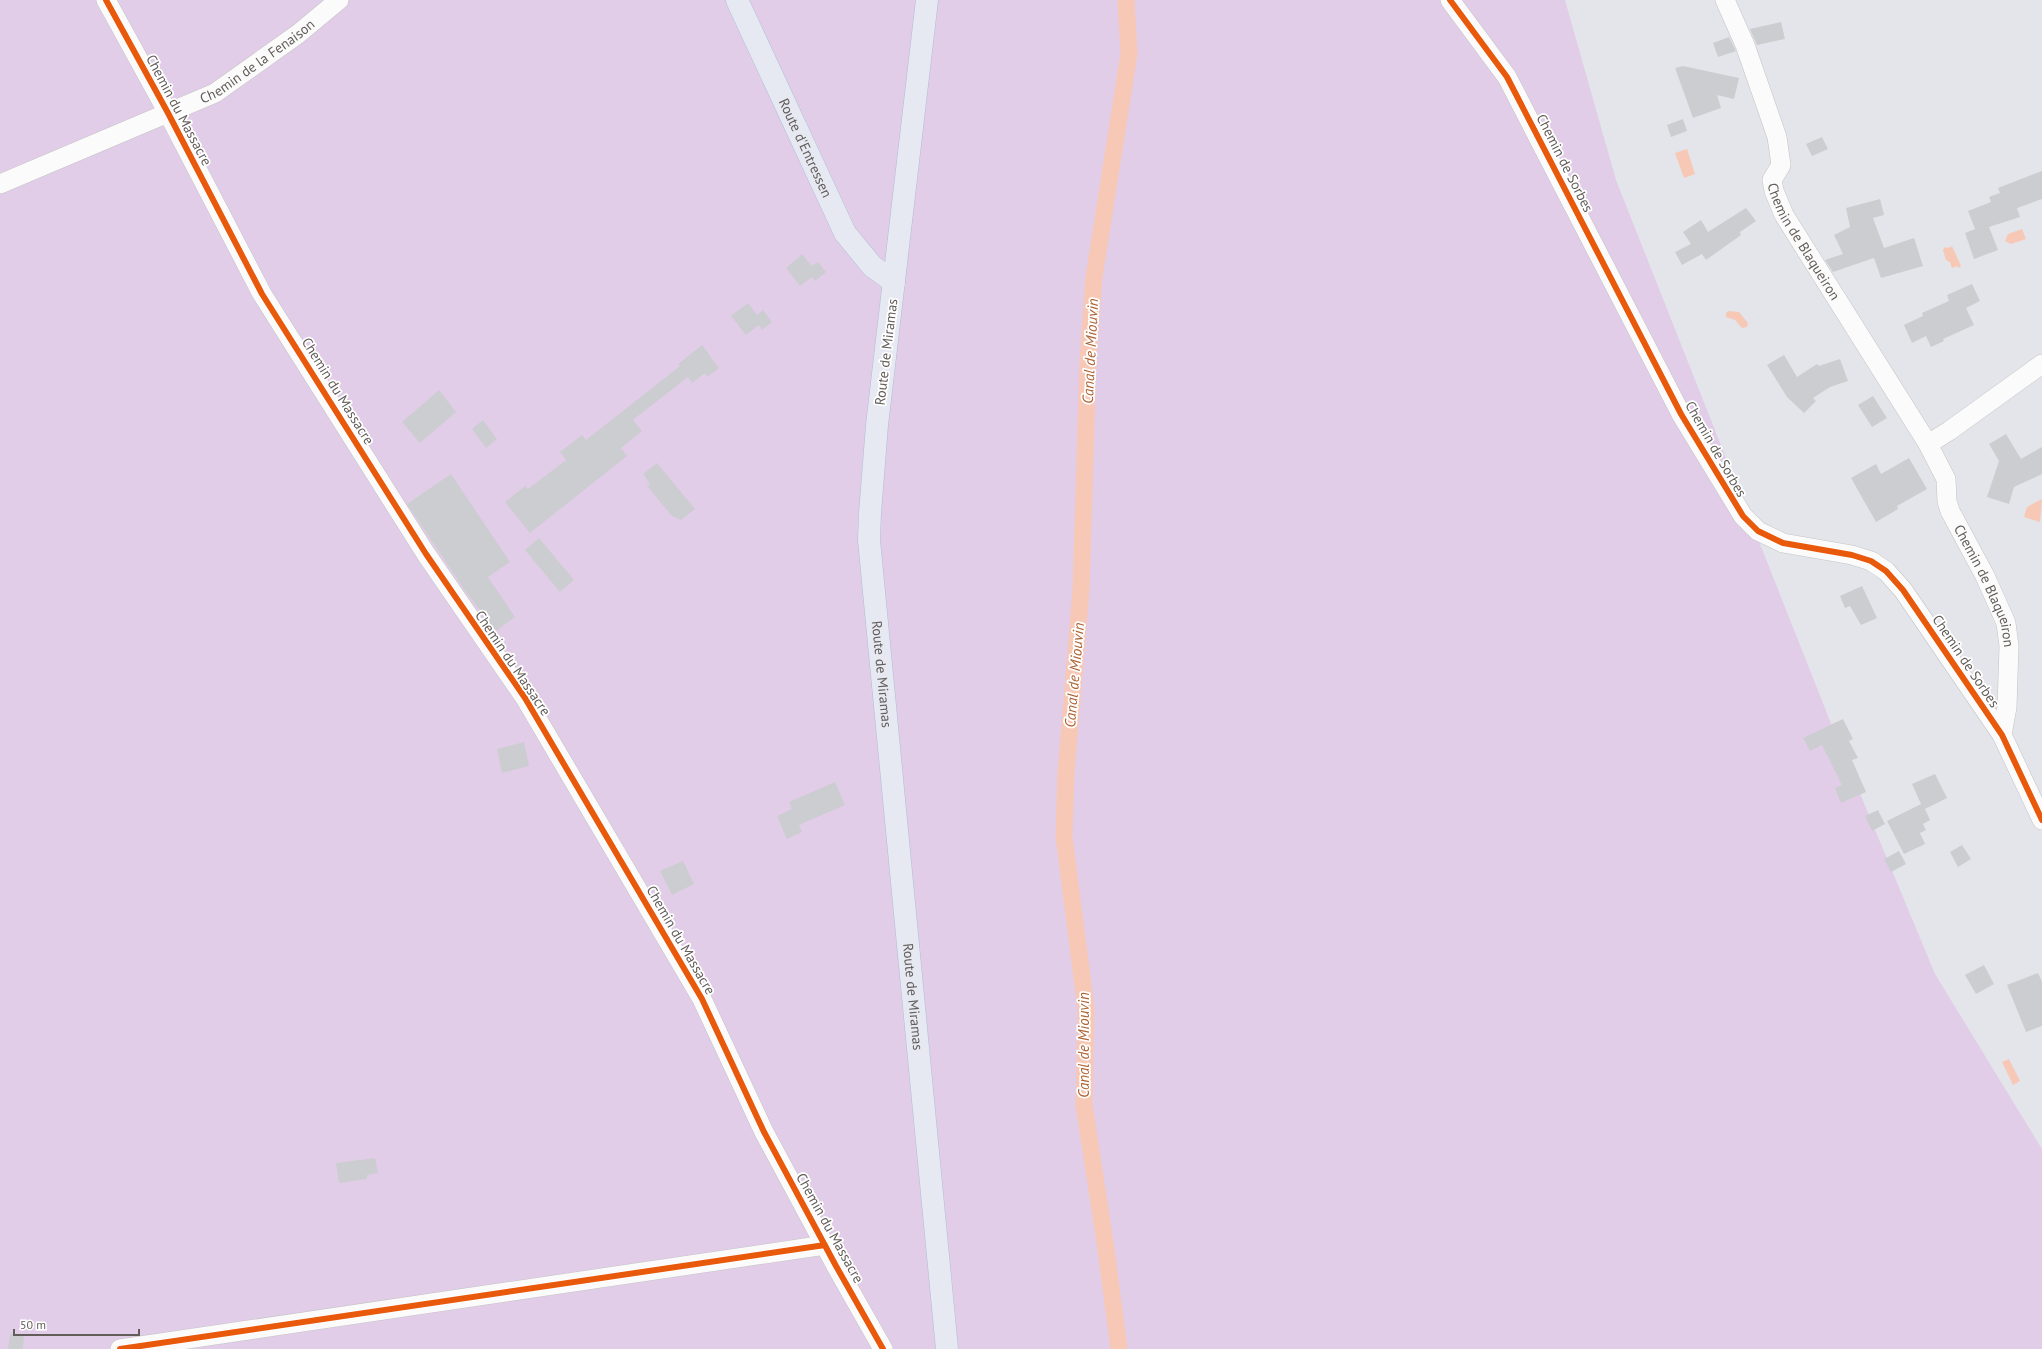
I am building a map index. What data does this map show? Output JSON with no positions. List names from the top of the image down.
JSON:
{
  "streets": {
    "main road": ["Route d'Entressen", "Route de Miramas"],
    "street": [
      "Chemin de la Fenaison",
      "Chemin du Massacre",
      "Chemin de Sorbes",
      "Chemin de Blaqueiron"
    ]
  },
  "crossings": [
    ["Chemin de la Fenaison", "Chemin du Massacre"],
    ["Route d'Entressen", "Route de Miramas"],
    ["Chemin de Sorbes", "Chemin de Blaqueiron"]
  ],
  "water": ["Canal de Miouvin"],
  "scale_bar": "50 m"
}
